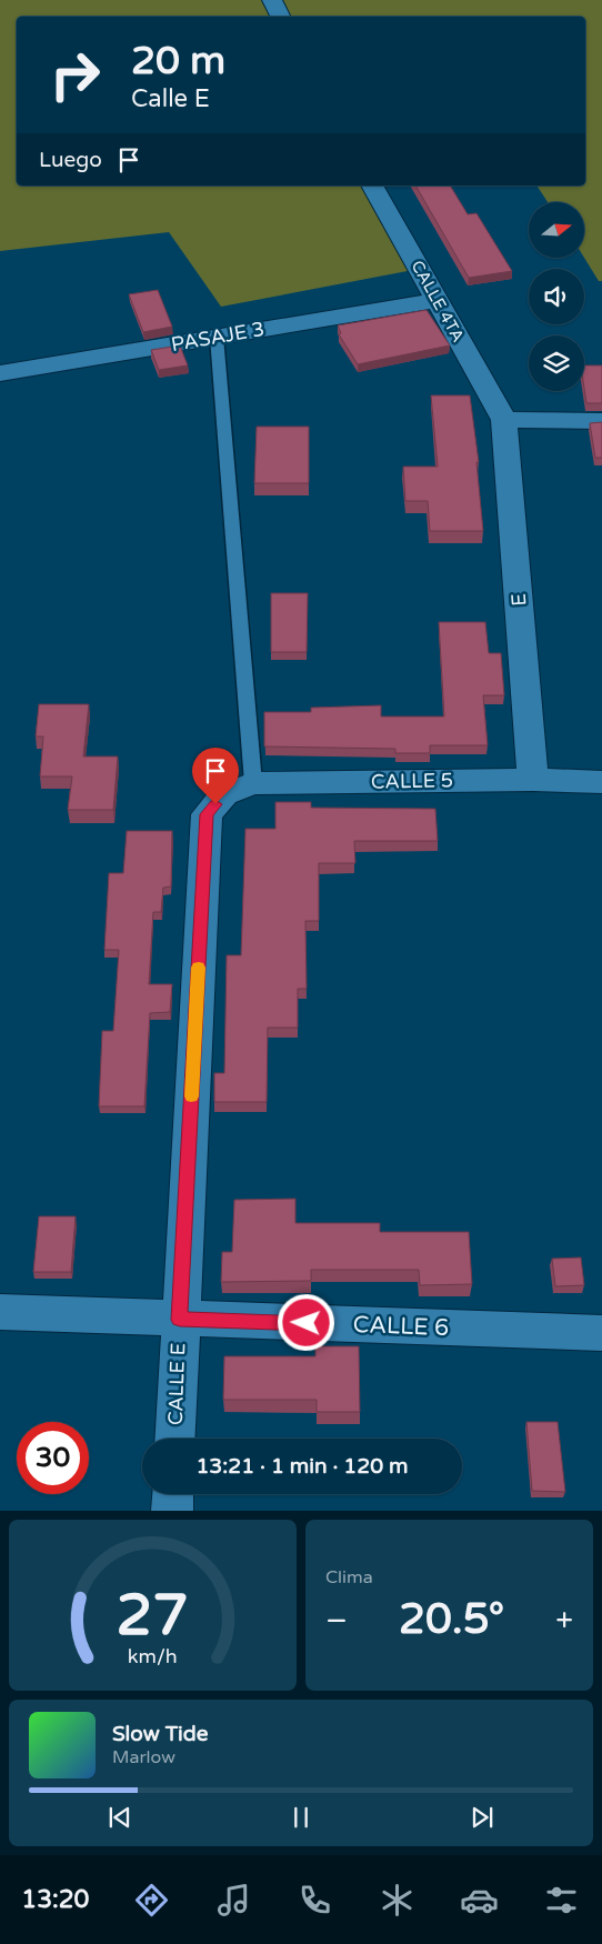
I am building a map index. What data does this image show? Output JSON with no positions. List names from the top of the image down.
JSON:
{
  "streets": {
    "street": [
      "CALLE 4TA",
      "PASAJE 3",
      "E",
      "CALLE 5",
      "CALLE 6",
      "CALLE E"
    ]
  },
  "crossings": [
    ["CALLE 4TA", "PASAJE 3"],
    ["CALLE 4TA", "E"],
    ["E", "CALLE 5"],
    ["CALLE 5", "CALLE E"],
    ["CALLE 6", "CALLE E"]
  ],
  "north": "right",
  "page": {
    "turn": ["20 m", "Calle E"],
    "then": "Luego",
    "limit": "30",
    "trip": "13:21 · 1 min · 120 m",
    "tile": "Clima",
    "heat": ["−", "20.5°", "+"],
    "song": ["Slow Tide", "Marlow"],
    "tabs": "13:20",
    "gauge": ["27", "km/h"]
  }
}
